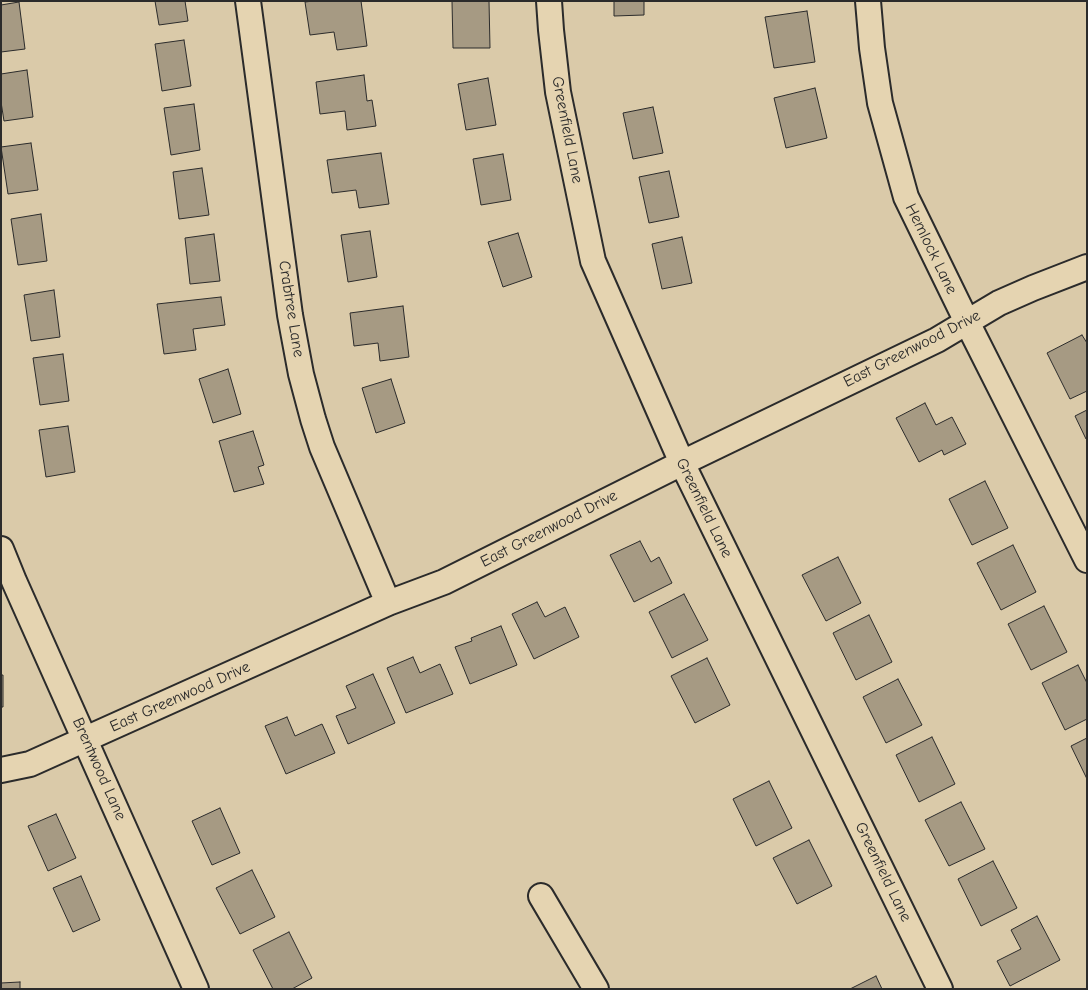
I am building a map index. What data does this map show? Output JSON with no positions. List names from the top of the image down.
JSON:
{
  "streets": {
    "street": [
      "Greenfield Lane",
      "Hemlock Lane",
      "Crabtree Lane",
      "East Greenwood Drive",
      "Brentwood Lane"
    ]
  },
  "crossings": [
    ["Greenfield Lane", "East Greenwood Drive"],
    ["Hemlock Lane", "East Greenwood Drive"],
    ["Crabtree Lane", "East Greenwood Drive"],
    ["East Greenwood Drive", "Brentwood Lane"]
  ]
}
